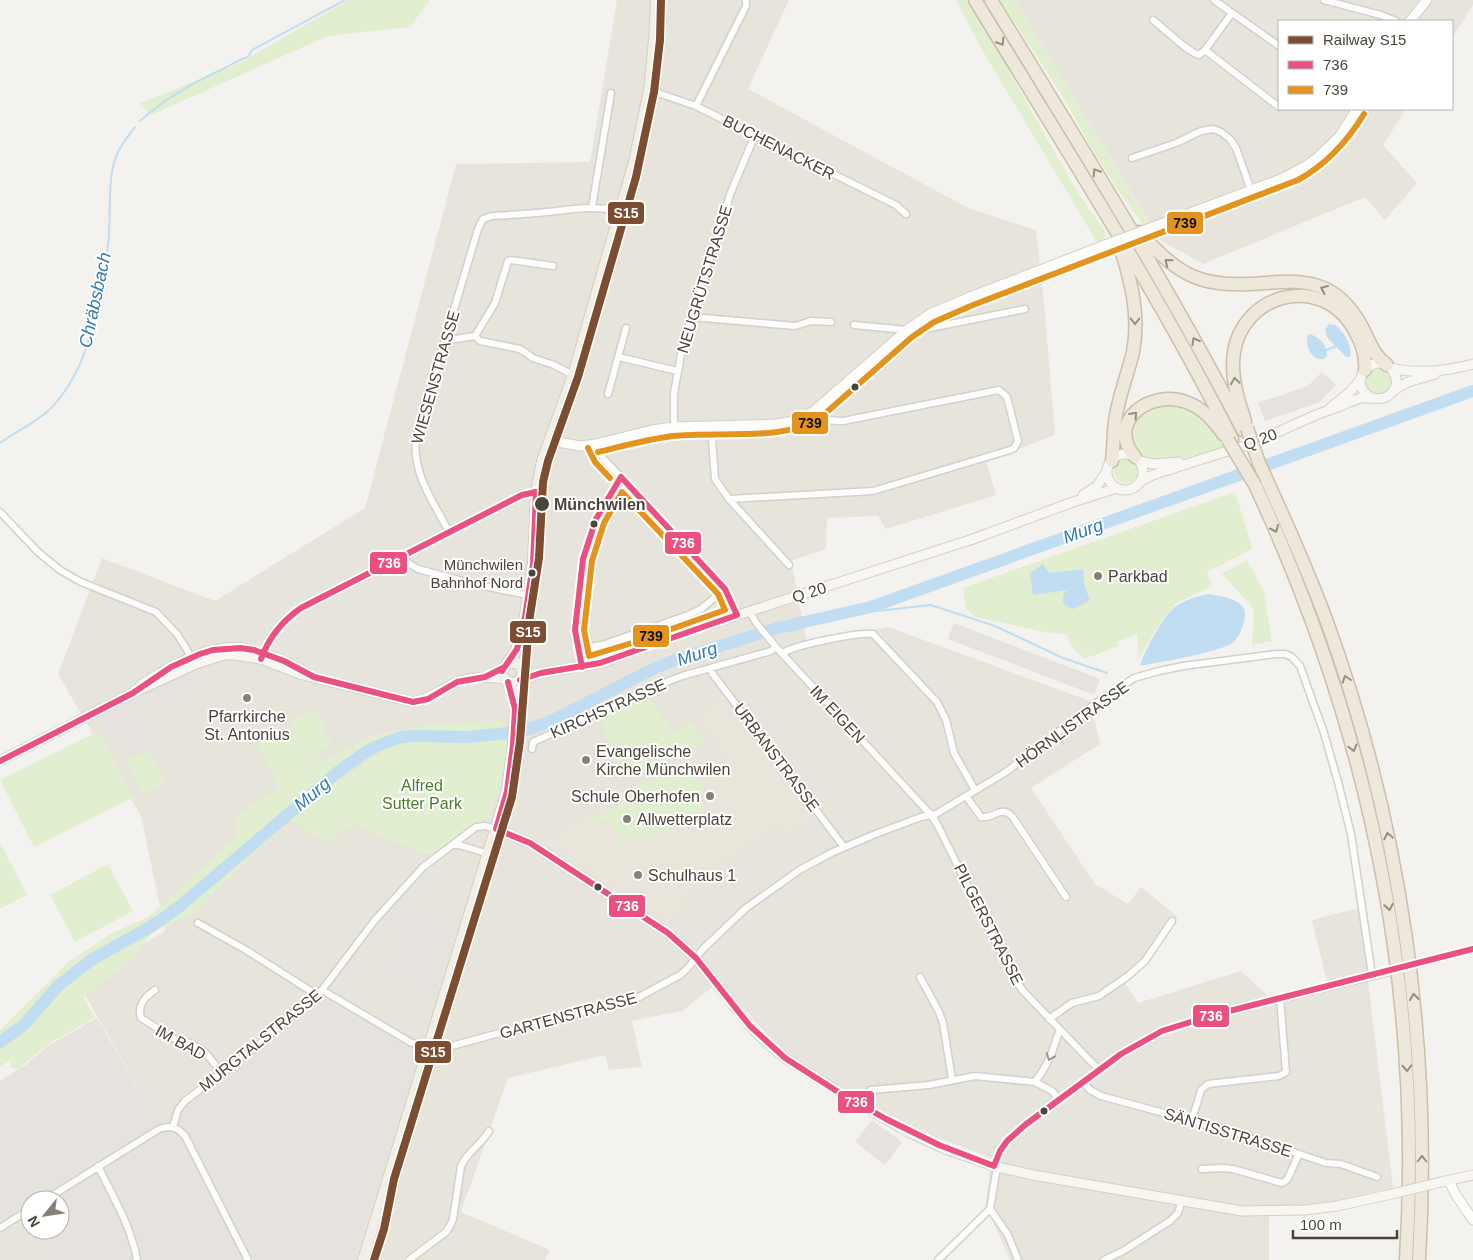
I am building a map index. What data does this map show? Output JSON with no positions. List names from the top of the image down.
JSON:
{
  "streets": {
    "main road": ["Q 20"],
    "street": [
      "BUCHENACKER",
      "NEUGRÜTSTRASSE",
      "WIESENSTRASSE",
      "KIRCHSTRASSE",
      "IM EIGEN",
      "HÖRNLISTRASSE",
      "URBANSTRASSE",
      "PILGERSTRASSE",
      "GARTENSTRASSE",
      "MURGTALSTRASSE",
      "IM BAD",
      "SÄNTISSTRASSE"
    ]
  },
  "crossings": [
    ["BUCHENACKER", "NEUGRÜTSTRASSE"],
    ["Q 20", "IM EIGEN"],
    ["KIRCHSTRASSE", "IM EIGEN"],
    ["KIRCHSTRASSE", "URBANSTRASSE"],
    ["IM EIGEN", "HÖRNLISTRASSE"],
    ["IM EIGEN", "PILGERSTRASSE"],
    ["HÖRNLISTRASSE", "URBANSTRASSE"],
    ["HÖRNLISTRASSE", "PILGERSTRASSE"],
    ["HÖRNLISTRASSE", "GARTENSTRASSE"],
    ["MURGTALSTRASSE", "IM BAD"]
  ],
  "water": ["Chräbsbach", "Murg"],
  "parks": ["Alfred Sutter Park"],
  "places": [
    "Münchwilen",
    "Münchwilen Bahnhof Nord",
    "Parkbad",
    "Pfarrkirche St. Antonius",
    "Evangelische Kirche Münchwilen",
    "Schule Oberhofen",
    "Allwetterplatz",
    "Schulhaus 1"
  ],
  "lines": ["rail line S15", "transit line 739", "transit line 736"],
  "legend": ["Railway S15", "736", "739"],
  "scale_bar": "100 m",
  "north": "bottom left"
}
